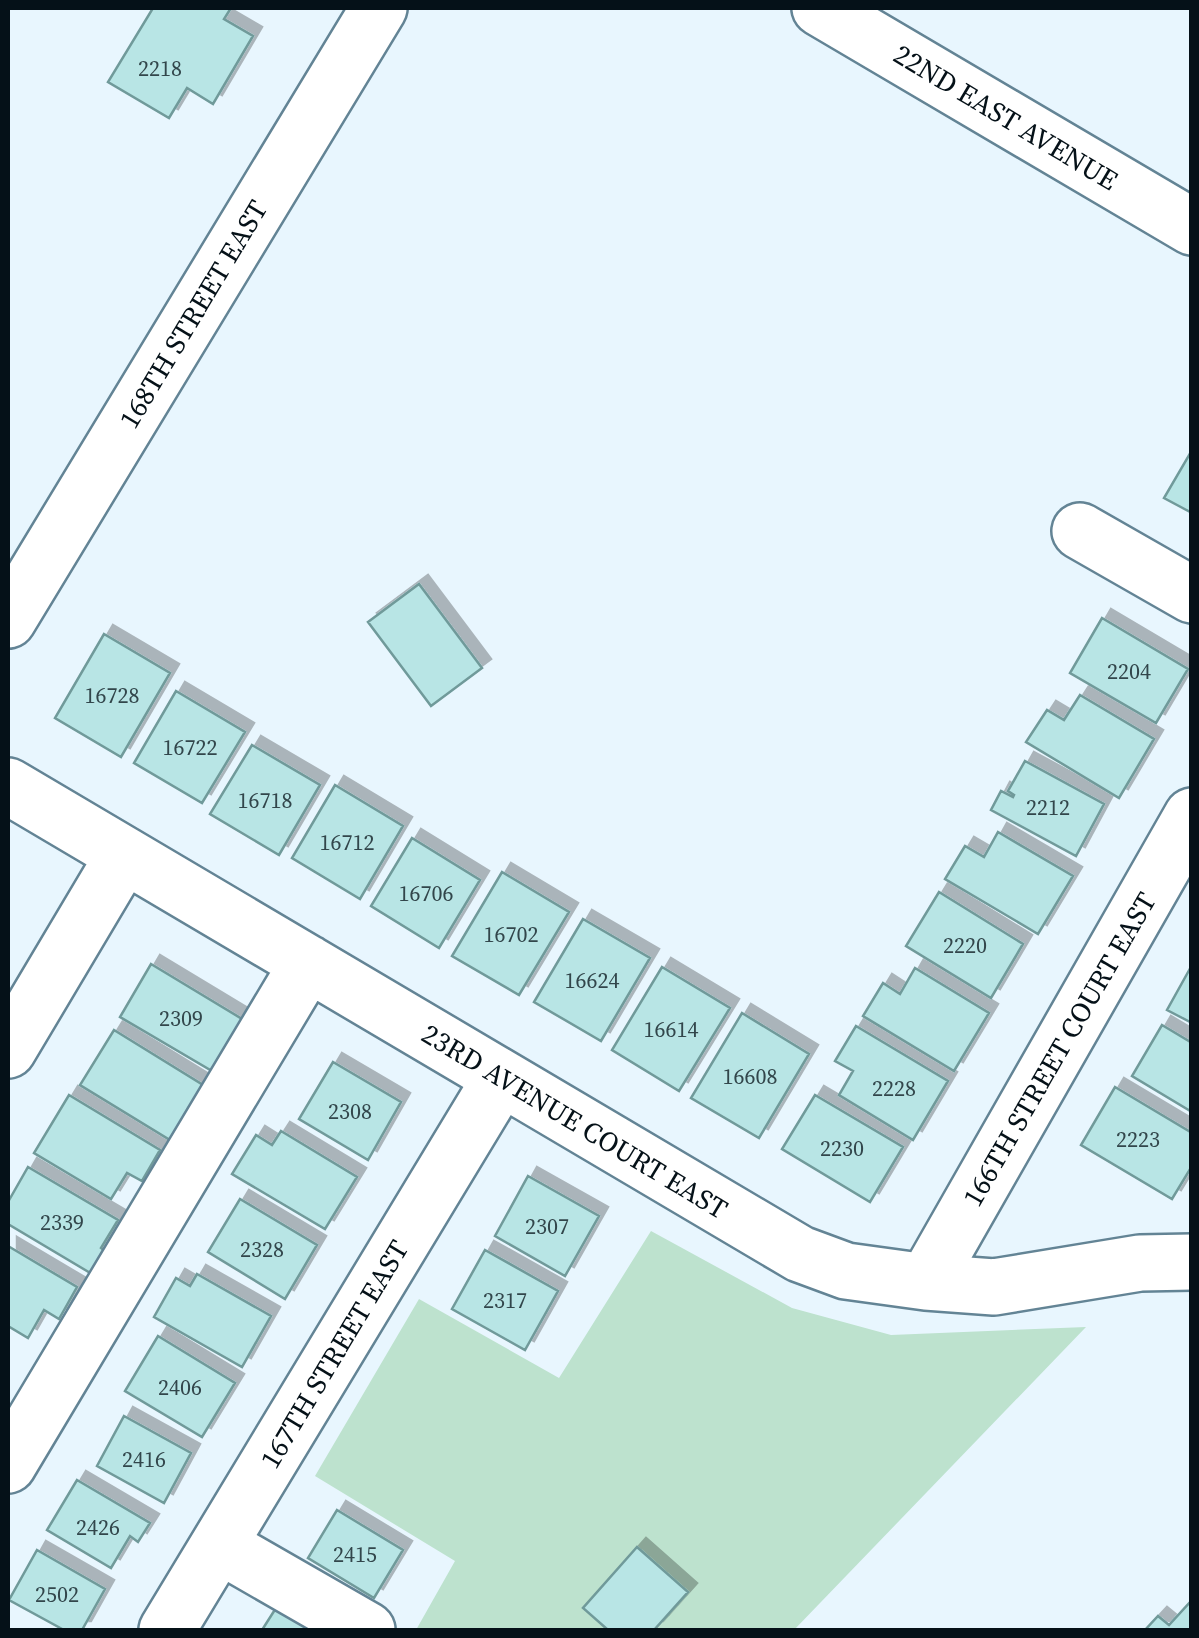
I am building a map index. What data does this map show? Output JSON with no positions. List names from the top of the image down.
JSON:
{
  "streets": {
    "street": [
      "22ND EAST AVENUE",
      "168TH STREET EAST",
      "166TH STREET COURT EAST",
      "23RD AVENUE COURT EAST",
      "167TH STREET EAST"
    ]
  },
  "crossings": [
    ["166TH STREET COURT EAST", "23RD AVENUE COURT EAST"],
    ["23RD AVENUE COURT EAST", "167TH STREET EAST"]
  ],
  "house_numbers": [
    "2218",
    "2204",
    "16728",
    "16722",
    "16718",
    "2212",
    "16712",
    "16706",
    "16702",
    "2220",
    "16624",
    "2309",
    "16614",
    "16608",
    "2228",
    "2308",
    "2223",
    "2230",
    "2339",
    "2307",
    "2328",
    "2317",
    "2406",
    "2416",
    "2426",
    "2415",
    "2502"
  ]
}
